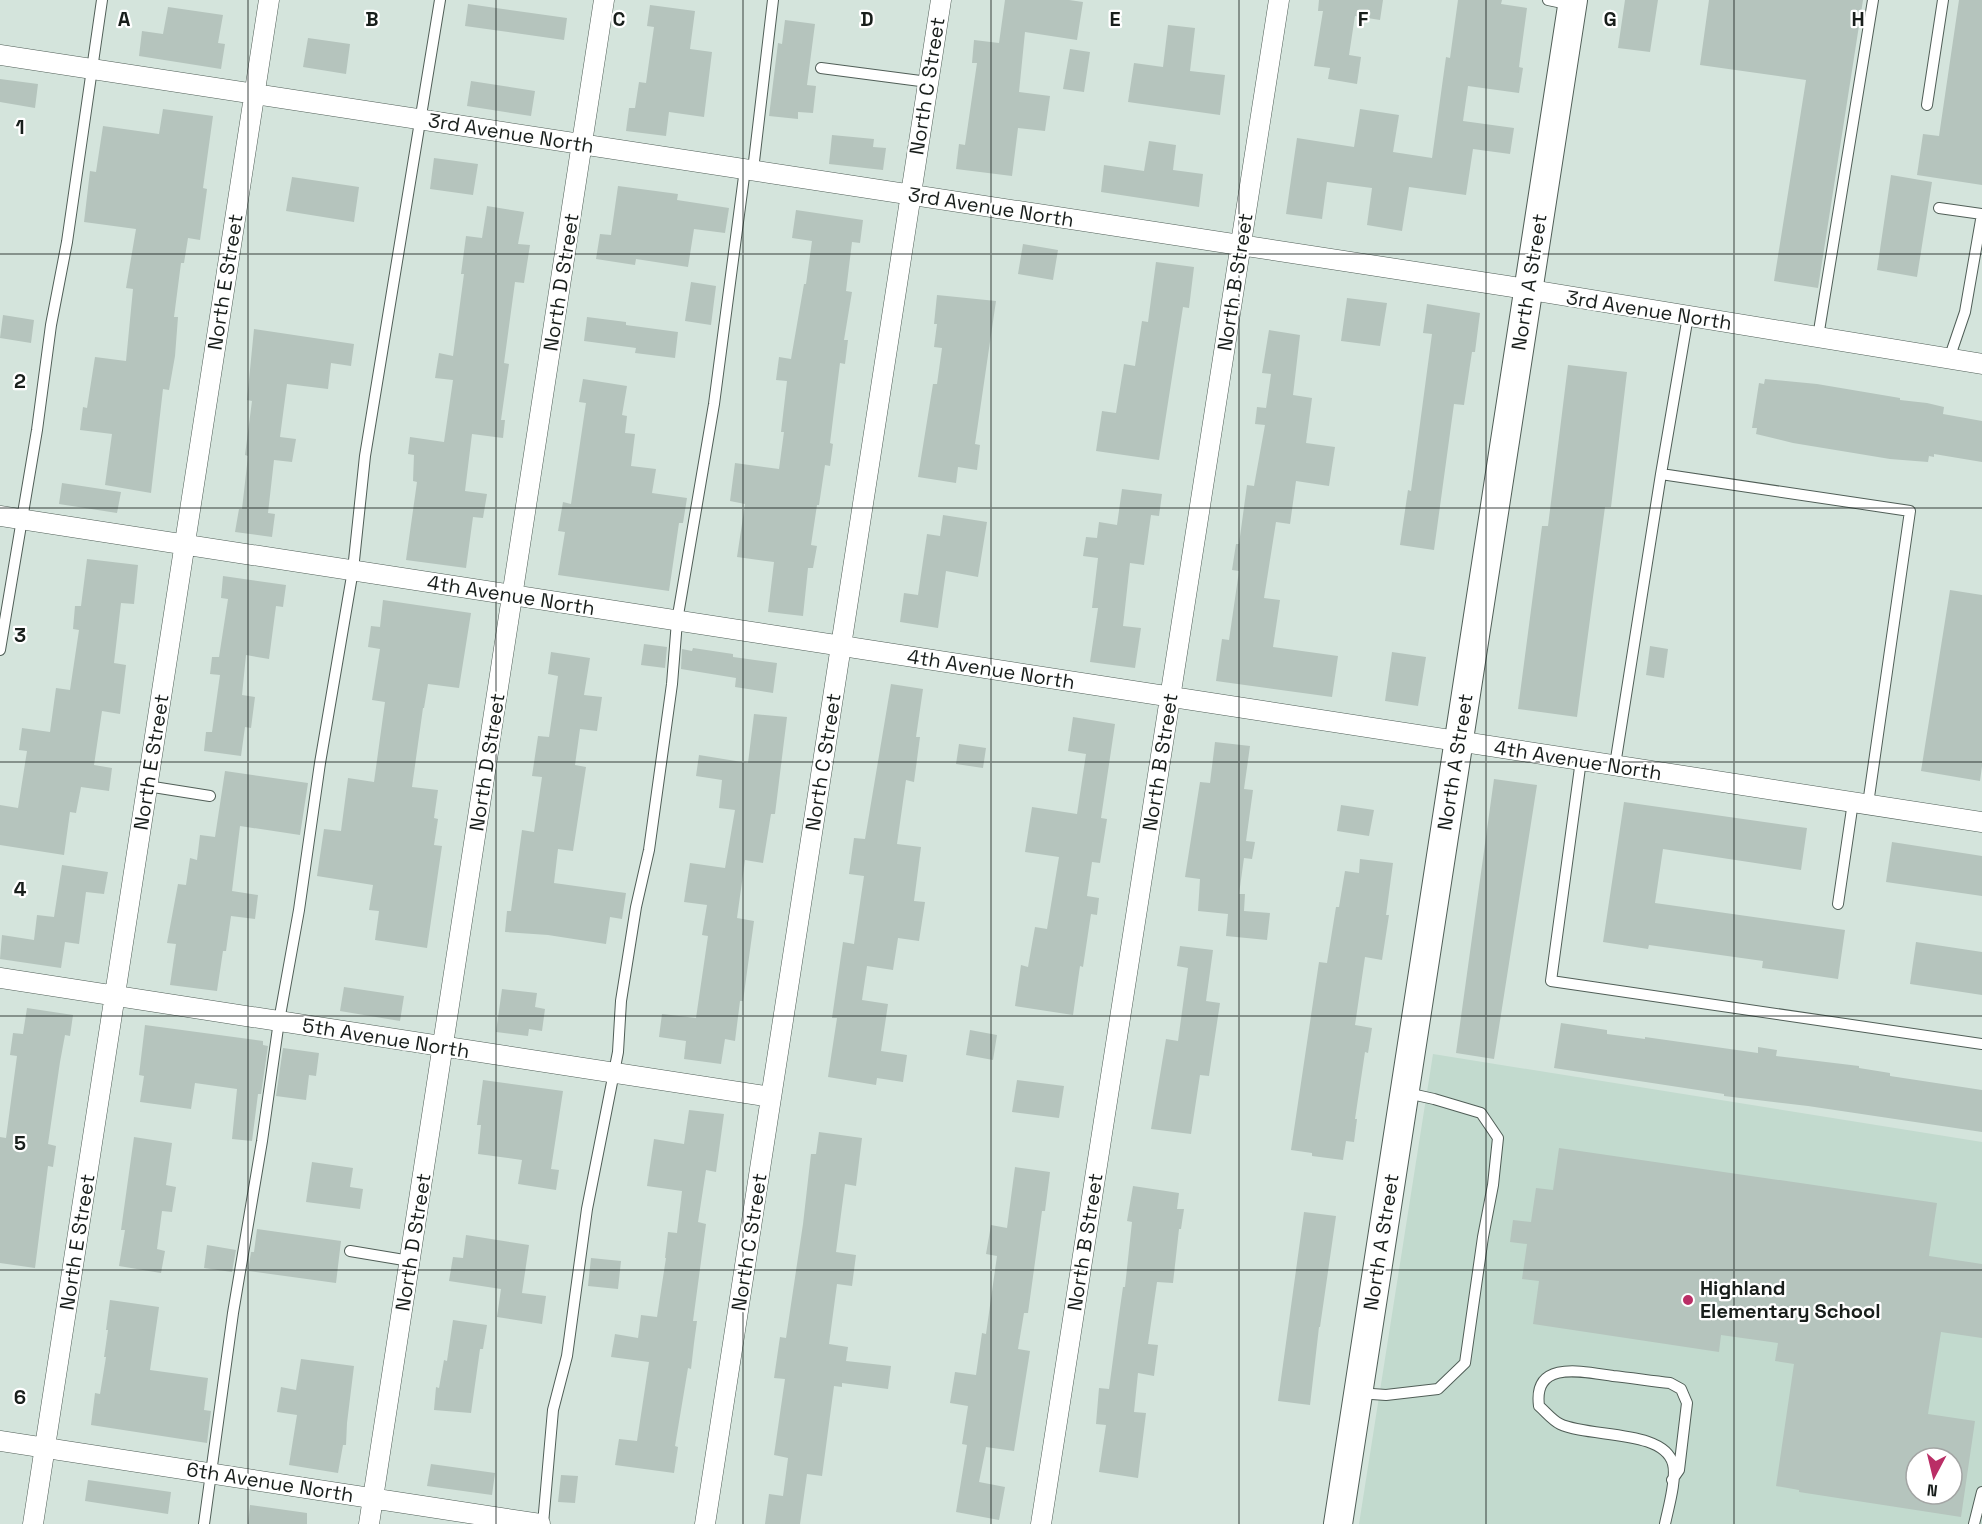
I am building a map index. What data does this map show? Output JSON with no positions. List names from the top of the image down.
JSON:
{
  "streets": {
    "street": [
      "North C Street",
      "3rd Avenue North",
      "North E Street",
      "North D Street",
      "North B Street",
      "North A Street",
      "4th Avenue North",
      "5th Avenue North",
      "6th Avenue North"
    ]
  },
  "crossings": [
    ["North C Street", "3rd Avenue North"],
    ["North C Street", "4th Avenue North"],
    ["North C Street", "5th Avenue North"],
    ["3rd Avenue North", "North E Street"],
    ["3rd Avenue North", "North D Street"],
    ["3rd Avenue North", "North B Street"],
    ["3rd Avenue North", "North A Street"],
    ["North E Street", "4th Avenue North"],
    ["North E Street", "5th Avenue North"],
    ["North E Street", "6th Avenue North"],
    ["North D Street", "4th Avenue North"],
    ["North D Street", "5th Avenue North"],
    ["North D Street", "6th Avenue North"],
    ["North B Street", "4th Avenue North"],
    ["North A Street", "4th Avenue North"]
  ],
  "places": ["Highland Elementary School"],
  "north": "bottom",
  "grid": {
    "columns": [
      "A",
      "B",
      "C",
      "D",
      "E",
      "F",
      "G",
      "H"
    ],
    "rows": [
      "1",
      "2",
      "3",
      "4",
      "5",
      "6"
    ]
  }
}
